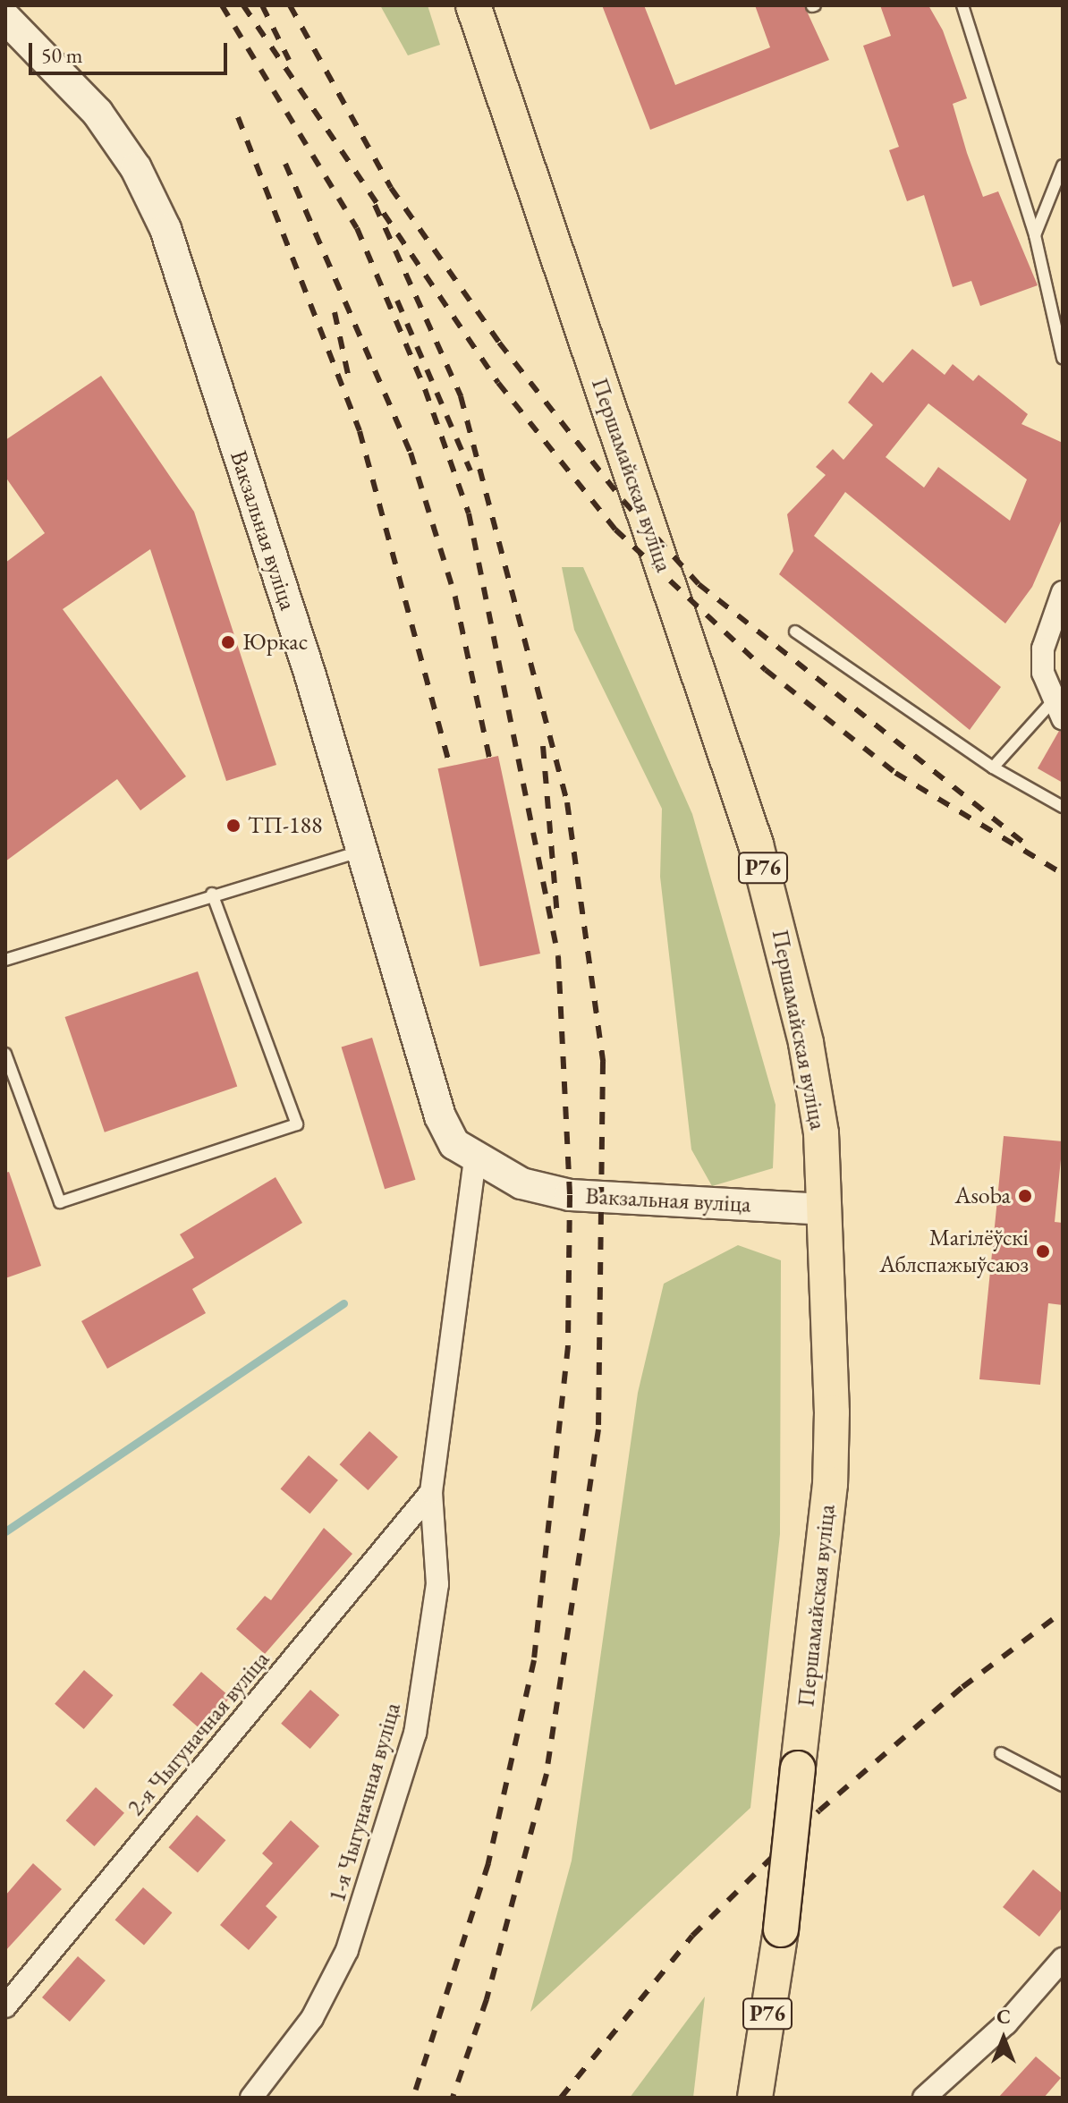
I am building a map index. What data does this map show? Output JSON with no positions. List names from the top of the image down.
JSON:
{
  "streets": {
    "main road": ["Першамайская вуліца", "Вакзальная вуліца", "Р76"],
    "street": ["2-я Чыгуначная вуліца", "1-я Чыгуначная вуліца"]
  },
  "crossings": [
    ["Першамайская вуліца", "Вакзальная вуліца"],
    ["2-я Чыгуначная вуліца", "1-я Чыгуначная вуліца"]
  ],
  "places": [
    "Юркас",
    "ТП-188",
    "Asoba",
    "Магілёўскі Аблспажыўсаюз"
  ],
  "scale_bar": "50 m",
  "north": "top"
}
